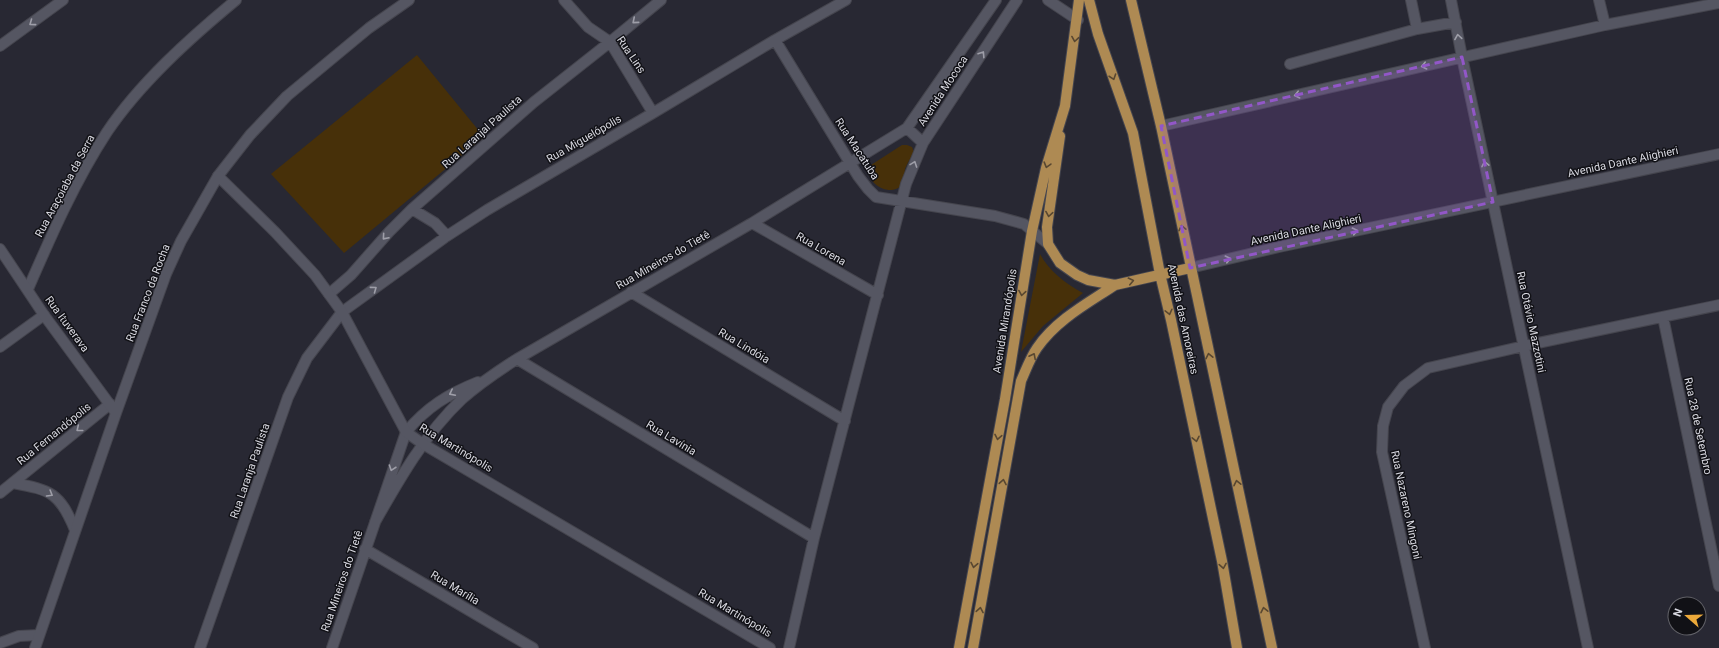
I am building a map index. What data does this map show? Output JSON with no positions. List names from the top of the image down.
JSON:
{
  "streets": {
    "main road": ["Avenida Dante Alighieri", "Avenida das Amoreiras", "Avenida Mirandópolis"],
    "street": [
      "Rua Lins",
      "Avenida Mococa",
      "Rua Laranjal Paulista",
      "Rua Miguelópolis",
      "Rua Macatuba",
      "Rua Araçoiaba da Serra",
      "Rua Lorena",
      "Rua Mineiros do Tietê",
      "Rua Franco da Rocha",
      "Rua Otávio Mazzotini",
      "Rua Ituverava",
      "Rua Lindóia",
      "Rua 28 de Setembro",
      "Rua Fernandópolis",
      "Rua Lavínia",
      "Rua Martinópolis",
      "Rua Laranja Paulista",
      "Rua Nazareno Mingoni",
      "Rua Marília"
    ]
  },
  "crossings": [
    ["Rua Lins", "Rua Laranjal Paulista"],
    ["Rua Lins", "Rua Miguelópolis"],
    ["Avenida Mococa", "Rua Macatuba"],
    ["Avenida Mococa", "Rua Lorena"],
    ["Avenida Mococa", "Rua Mineiros do Tietê"],
    ["Avenida Mococa", "Rua Lindóia"],
    ["Avenida Mococa", "Rua Lavínia"],
    ["Rua Laranjal Paulista", "Rua Martinópolis"],
    ["Rua Miguelópolis", "Rua Macatuba"],
    ["Rua Miguelópolis", "Rua Martinópolis"],
    ["Rua Miguelópolis", "Rua Laranja Paulista"],
    ["Rua Macatuba", "Avenida Dante Alighieri"],
    ["Rua Macatuba", "Rua Mineiros do Tietê"],
    ["Rua Macatuba", "Avenida Mirandópolis"],
    ["Avenida Dante Alighieri", "Avenida das Amoreiras"],
    ["Avenida Dante Alighieri", "Rua Otávio Mazzotini"],
    ["Rua Araçoiaba da Serra", "Rua Ituverava"],
    ["Rua Lorena", "Rua Mineiros do Tietê"],
    ["Rua Mineiros do Tietê", "Rua Lindóia"],
    ["Rua Mineiros do Tietê", "Rua Lavínia"],
    ["Rua Mineiros do Tietê", "Rua Martinópolis"],
    ["Rua Mineiros do Tietê", "Rua Marília"],
    ["Rua Franco da Rocha", "Rua Ituverava"],
    ["Rua Franco da Rocha", "Rua Martinópolis"],
    ["Rua Otávio Mazzotini", "Rua Nazareno Mingoni"],
    ["Rua Ituverava", "Rua Fernandópolis"],
    ["Rua 28 de Setembro", "Rua Nazareno Mingoni"],
    ["Rua Martinópolis", "Rua Laranja Paulista"]
  ],
  "one_way": ["Rua Laranjal Paulista", "Avenida Dante Alighieri", "Rua Fernandópolis"],
  "north": "left"
}
